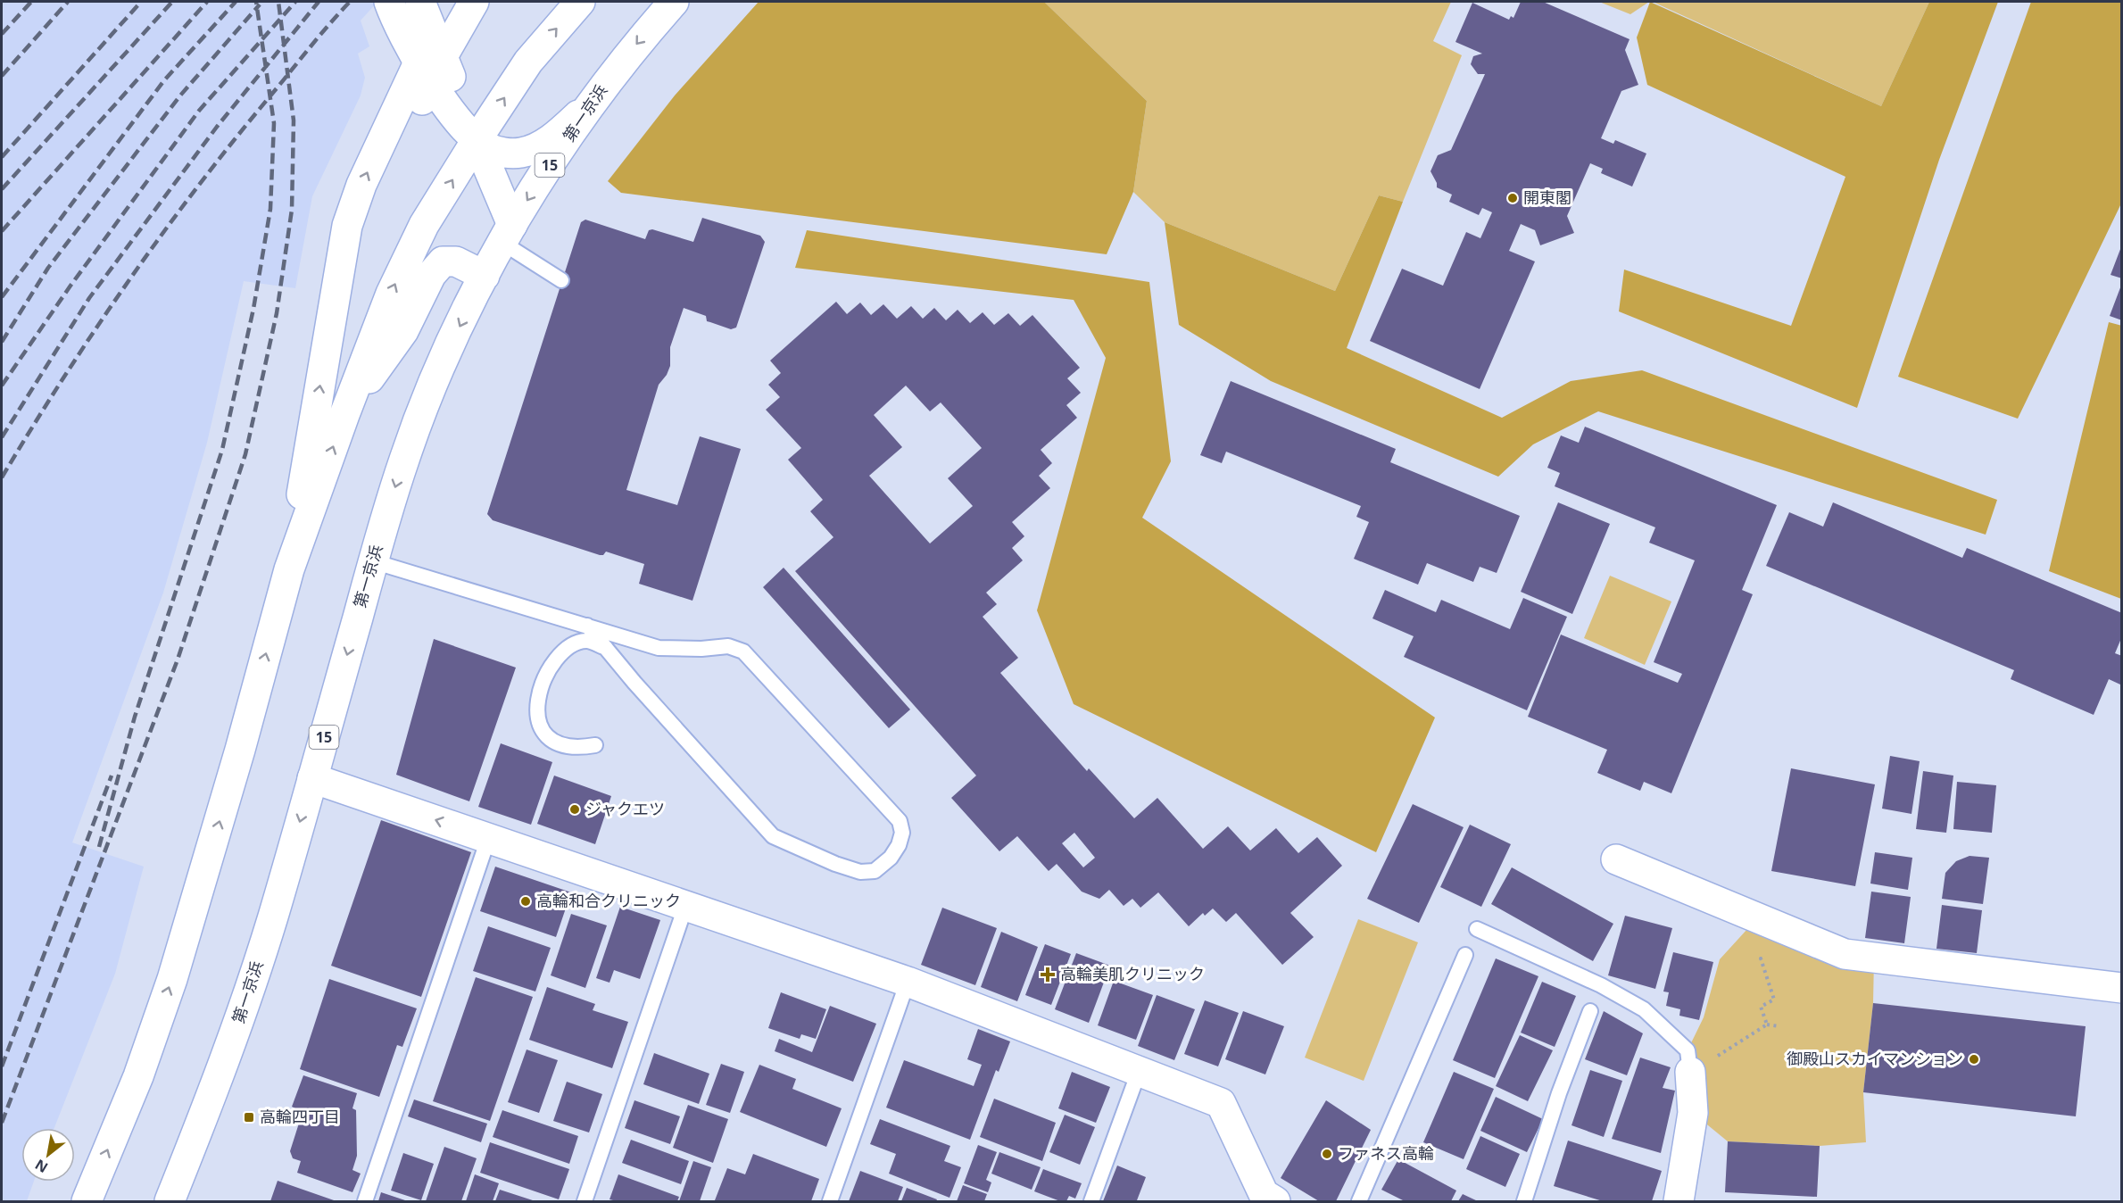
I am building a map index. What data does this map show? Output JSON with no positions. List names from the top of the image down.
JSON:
{
  "streets": {
    "main road": ["第一京浜", "15"]
  },
  "places": {
    "other": [
      "開東閣",
      "ジャクエツ",
      "高輪和合クリニック",
      "御殿山スカイマンション",
      "ファネス高輪"
    ],
    "health": ["高輪美肌クリニック"],
    "transit": ["高輪四丁目"]
  },
  "north": "bottom left"
}
